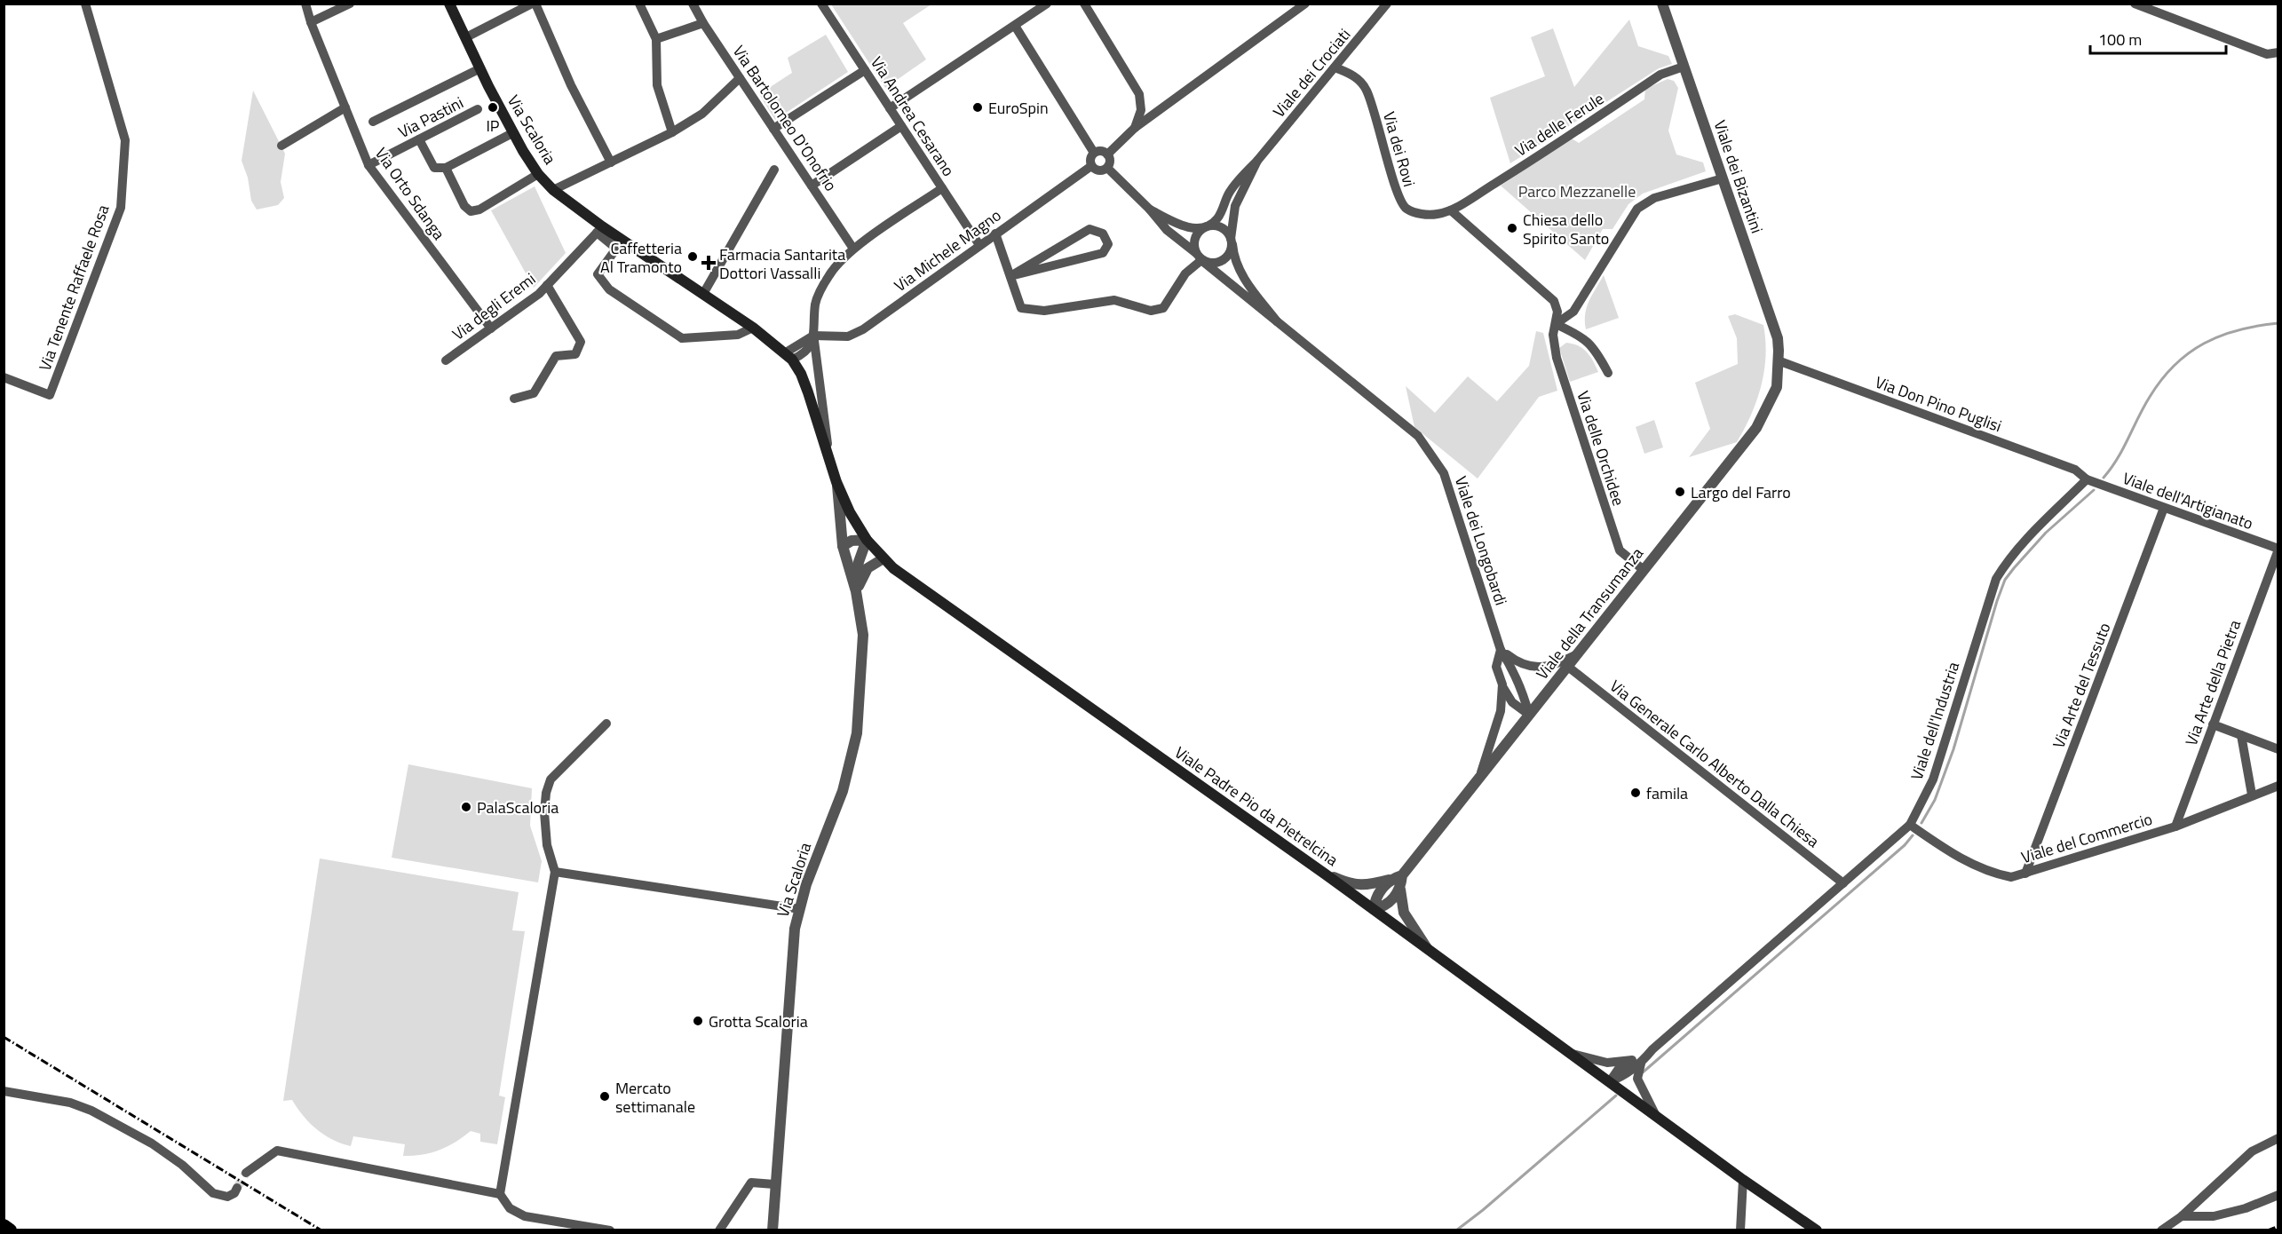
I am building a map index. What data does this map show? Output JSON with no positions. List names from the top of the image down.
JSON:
{
  "streets": {
    "main road": ["Via Scaloria", "Viale Padre Pio da Pietrelcina"],
    "street": [
      "Viale dei Crociati",
      "Via Andrea Cesarano",
      "Via Pastini",
      "Via Bartolomeo D'Onofrio",
      "Via delle Ferule",
      "Via dei Rovi",
      "Viale dei Bizantini",
      "Via Orto Sdanga",
      "Via Michele Magno",
      "Via Tenente Raffaele Rosa",
      "Via degli Eremi",
      "Via Don Pino Puglisi",
      "Via delle Orchidee",
      "Viale dell'Artigianato",
      "Viale dei Longobardi",
      "Viale della Transumanza",
      "Via Arte della Pietra",
      "Via Arte del Tessuto",
      "Viale dell'Industria",
      "Via Generale Carlo Alberto Dalla Chiesa",
      "Viale del Commercio"
    ]
  },
  "crossings": [
    ["Viale dei Crociati", "Via dei Rovi"],
    ["Viale dei Crociati", "Viale dei Longobardi"],
    ["Via Andrea Cesarano", "Via Scaloria"],
    ["Via Andrea Cesarano", "Via Michele Magno"],
    ["Via Pastini", "Via Orto Sdanga"],
    ["Via Bartolomeo D'Onofrio", "Via Scaloria"],
    ["Via delle Ferule", "Via dei Rovi"],
    ["Via delle Ferule", "Viale dei Bizantini"],
    ["Via delle Ferule", "Via delle Orchidee"],
    ["Via Scaloria", "Via Michele Magno"],
    ["Via Scaloria", "Via degli Eremi"],
    ["Via Scaloria", "Viale Padre Pio da Pietrelcina"],
    ["Via dei Rovi", "Via delle Orchidee"],
    ["Viale dei Bizantini", "Via Don Pino Puglisi"],
    ["Viale dei Bizantini", "Viale della Transumanza"],
    ["Via Orto Sdanga", "Via degli Eremi"],
    ["Via Don Pino Puglisi", "Viale dell'Artigianato"],
    ["Via Don Pino Puglisi", "Viale della Transumanza"],
    ["Via Don Pino Puglisi", "Viale dell'Industria"],
    ["Via delle Orchidee", "Viale della Transumanza"],
    ["Viale dell'Artigianato", "Via Arte della Pietra"],
    ["Viale dell'Artigianato", "Via Arte del Tessuto"],
    ["Viale dell'Artigianato", "Viale dell'Industria"],
    ["Viale dei Longobardi", "Viale della Transumanza"],
    ["Viale della Transumanza", "Via Generale Carlo Alberto Dalla Chiesa"],
    ["Via Arte della Pietra", "Viale del Commercio"],
    ["Via Arte del Tessuto", "Viale del Commercio"],
    ["Viale dell'Industria", "Via Generale Carlo Alberto Dalla Chiesa"],
    ["Viale dell'Industria", "Viale Padre Pio da Pietrelcina"],
    ["Viale dell'Industria", "Viale del Commercio"]
  ],
  "parks": ["Parco Mezzanelle"],
  "places": {
    "other": [
      "IP",
      "EuroSpin",
      "Chiesa dello Spirito Santo",
      "Caffetteria Al Tramonto",
      "Largo del Farro",
      "famila",
      "PalaScaloria",
      "Grotta Scaloria",
      "Mercato settimanale"
    ],
    "health": ["Farmacia Santarita Dottori Vassalli"]
  },
  "scale_bar": "100 m"
}
